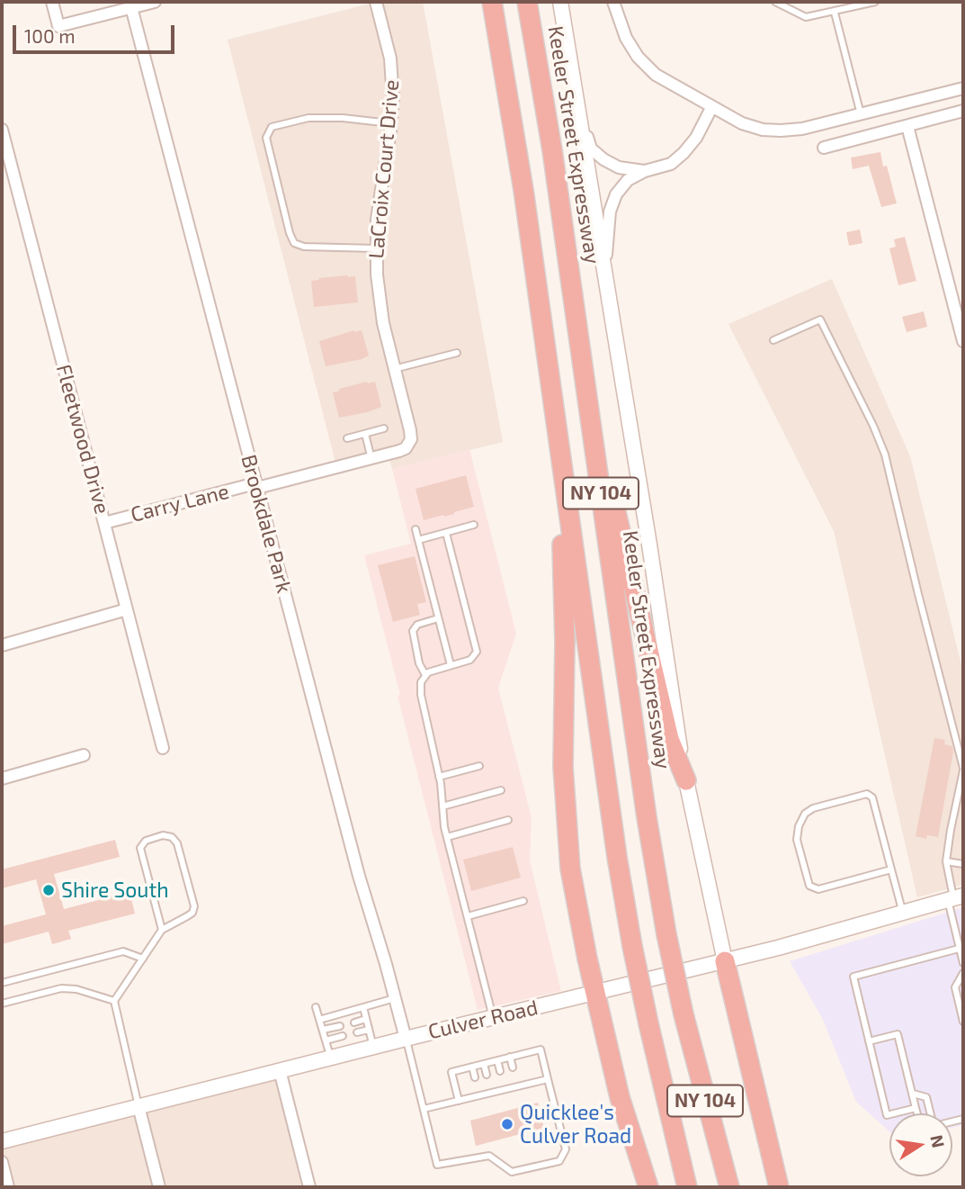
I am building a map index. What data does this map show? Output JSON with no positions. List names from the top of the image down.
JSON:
{
  "streets": {
    "highway": ["Keeler Street Expressway", "NY 104"],
    "main road": ["Culver Road"],
    "street": [
      "LaCroix Court Drive",
      "Fleetwood Drive",
      "Carry Lane",
      "Brookdale Park"
    ]
  },
  "crossings": [
    ["LaCroix Court Drive", "Carry Lane"],
    ["Fleetwood Drive", "Carry Lane"],
    ["Carry Lane", "Brookdale Park"],
    ["Brookdale Park", "Culver Road"]
  ],
  "places": ["Shire South", "Quicklee's Culver Road"],
  "scale_bar": "100 m",
  "north": "right"
}
